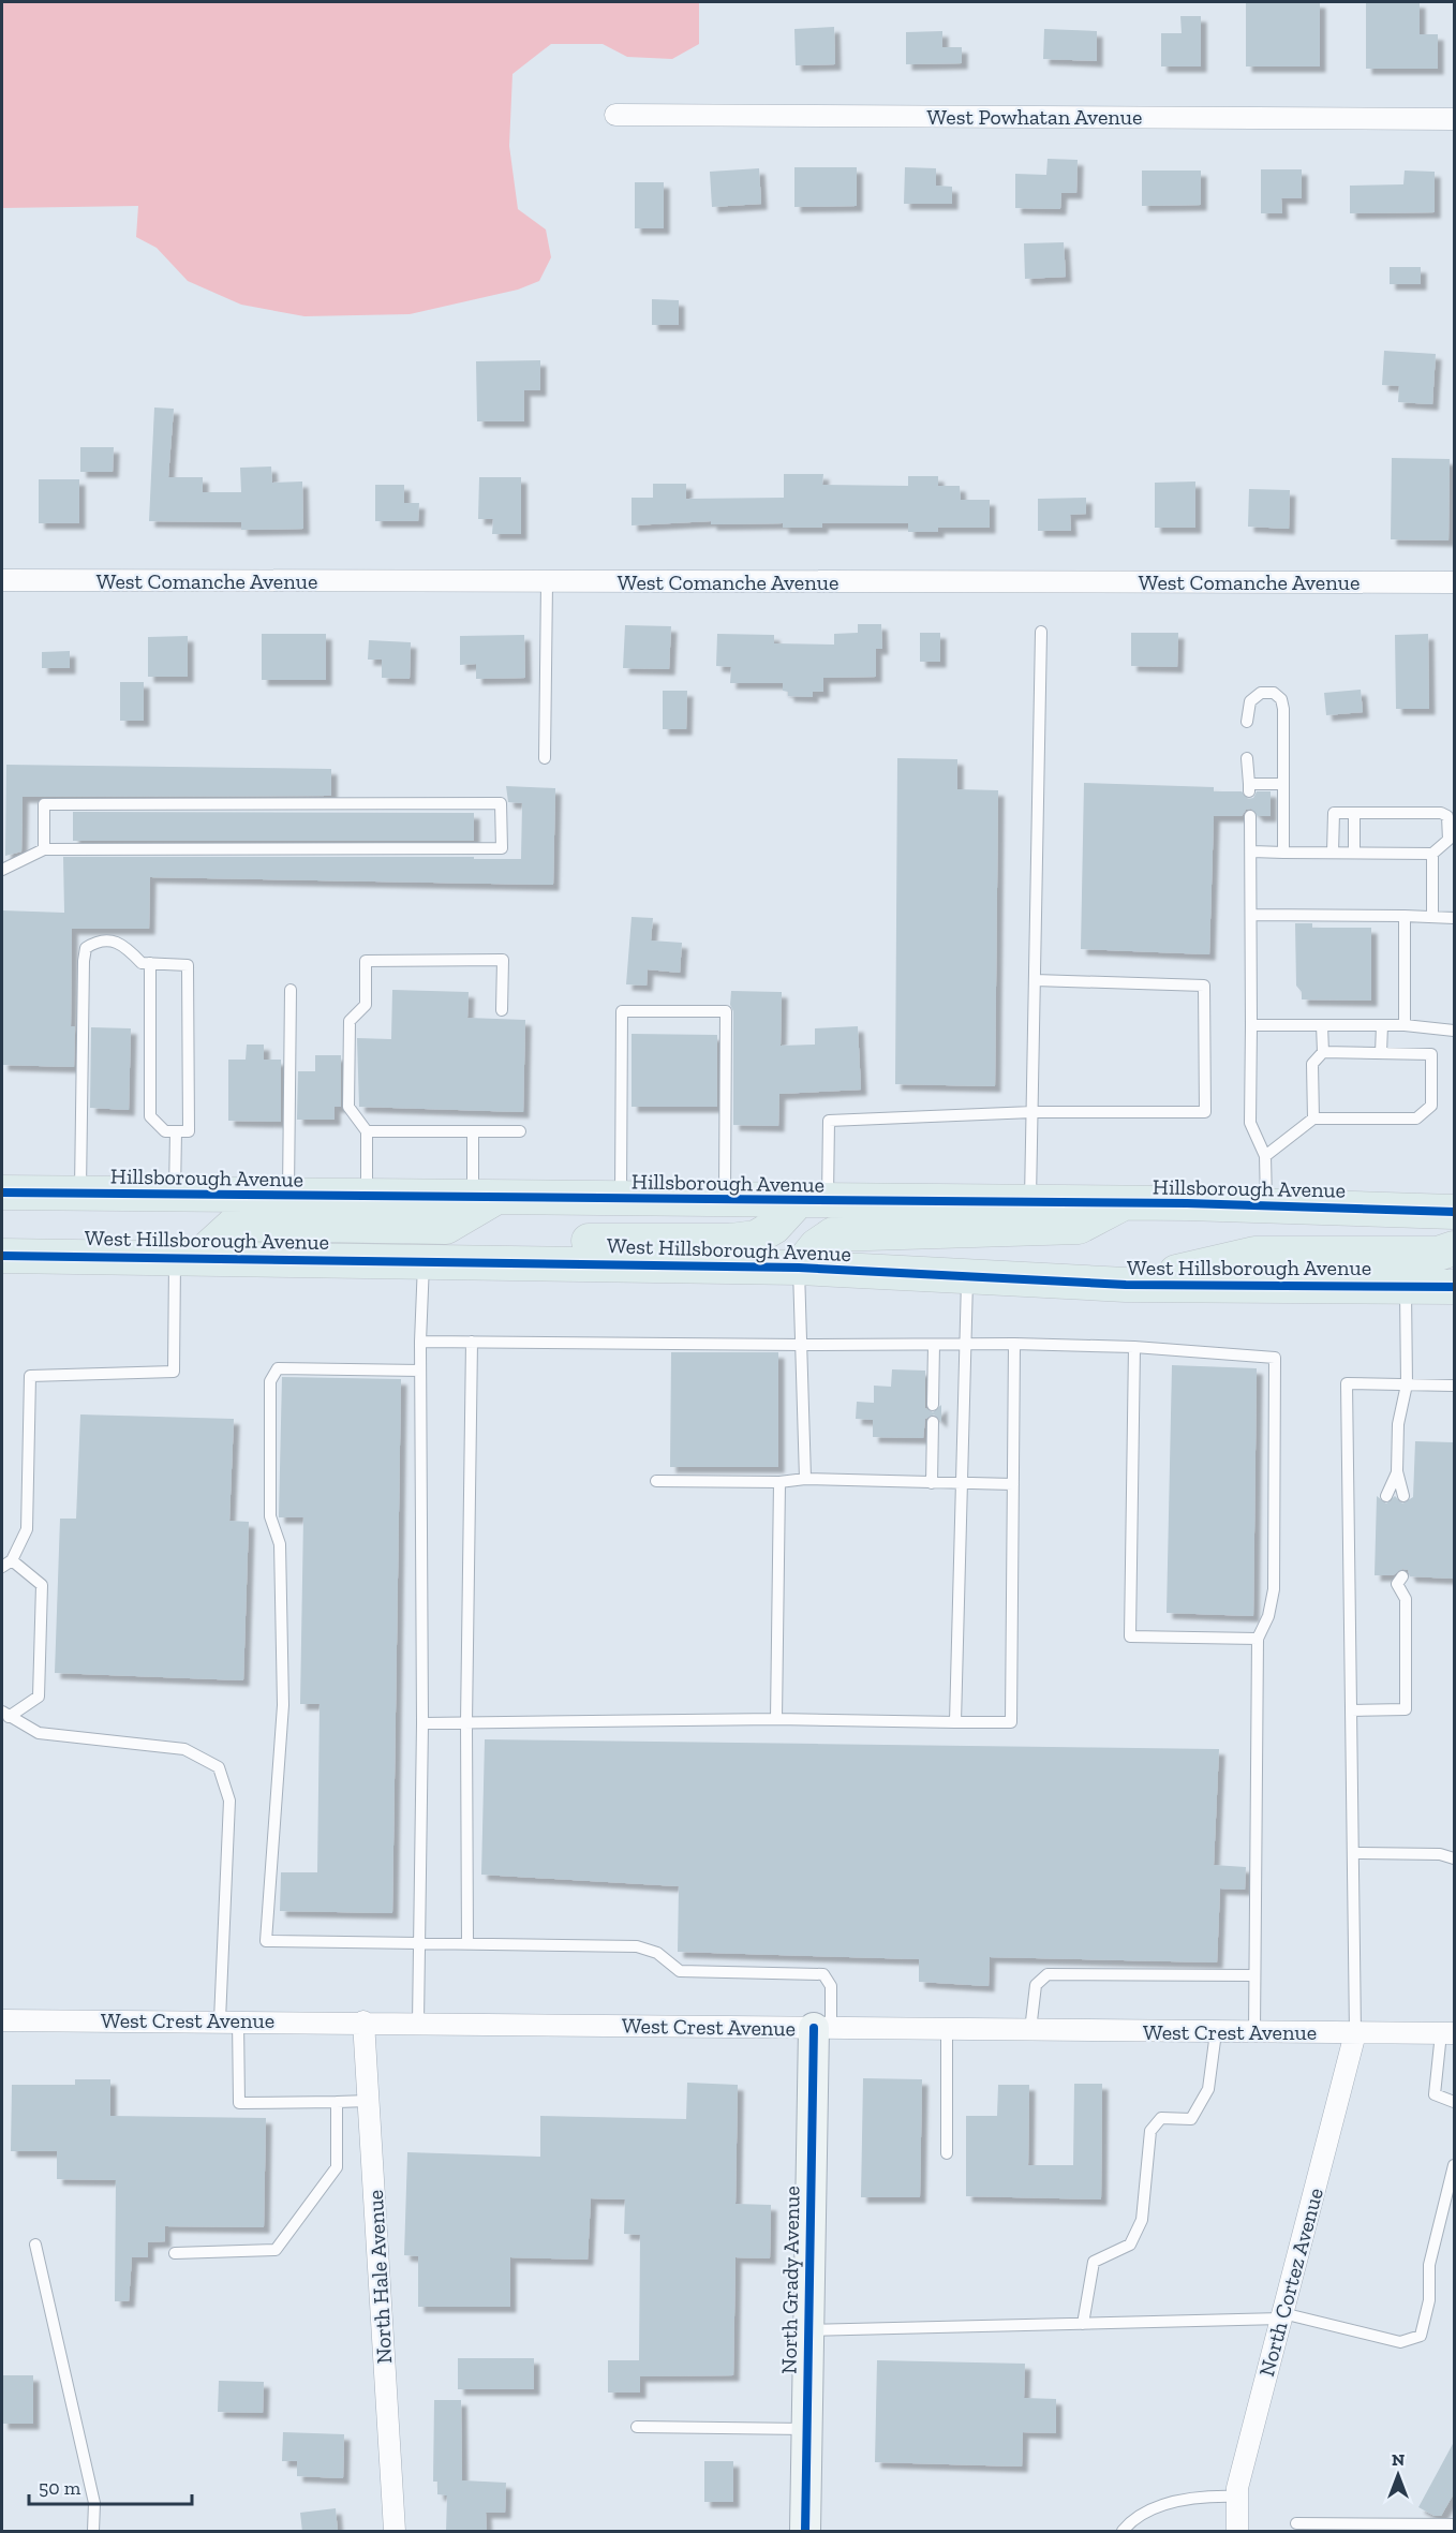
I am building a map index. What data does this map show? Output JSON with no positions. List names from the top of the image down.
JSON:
{
  "streets": {
    "main road": ["Hillsborough Avenue", "West Hillsborough Avenue"],
    "street": [
      "West Powhatan Avenue",
      "West Comanche Avenue",
      "West Crest Avenue",
      "North Hale Avenue",
      "North Grady Avenue",
      "North Cortez Avenue"
    ]
  },
  "crossings": [
    ["West Crest Avenue", "North Hale Avenue"],
    ["West Crest Avenue", "North Grady Avenue"],
    ["West Crest Avenue", "North Cortez Avenue"]
  ],
  "scale_bar": "50 m",
  "north": "top"
}
